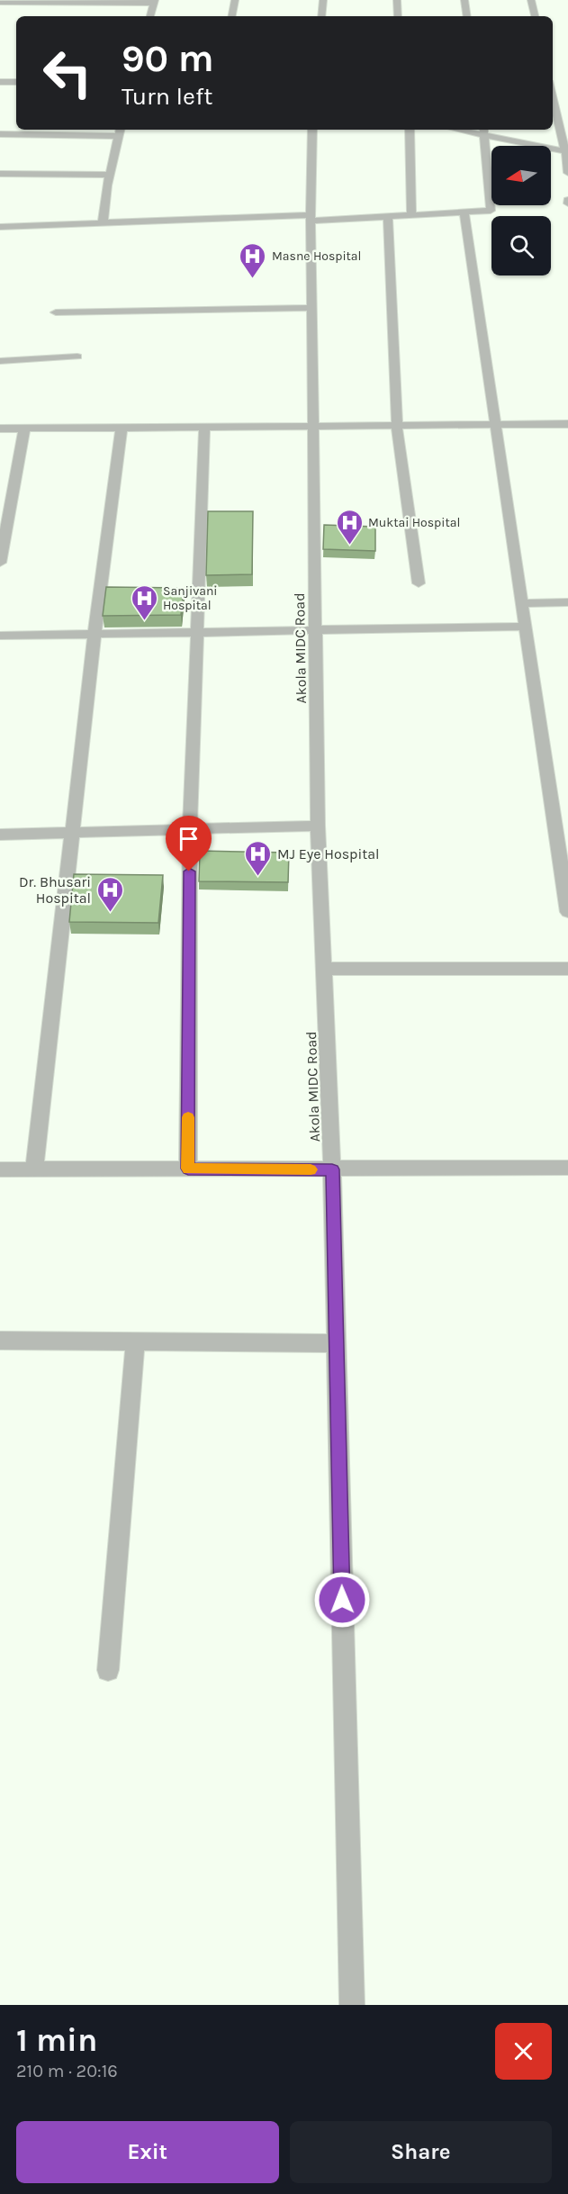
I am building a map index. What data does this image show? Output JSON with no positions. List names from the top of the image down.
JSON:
{
  "streets": {
    "street": ["Akola MIDC Road"]
  },
  "places": {
    "hospital": [
      "Masne Hospital",
      "Muktai Hospital",
      "Sanjivani Hospital",
      "MJ Eye Hospital",
      "Dr. Bhusari Hospital"
    ]
  },
  "north": "left",
  "page": {
    "turn": ["90 m", "Turn left"],
    "heading": ["1 min", "210 m · 20:16"],
    "buttons": ["Exit", "Share"]
  }
}
